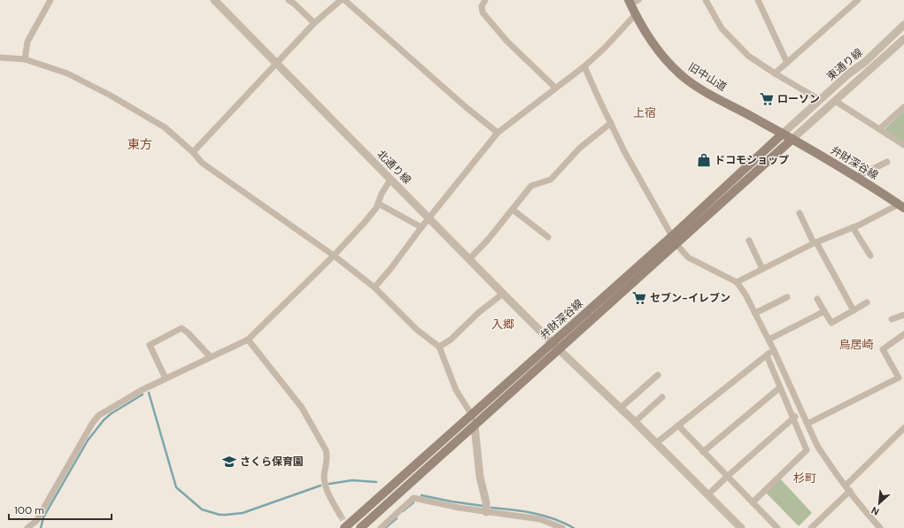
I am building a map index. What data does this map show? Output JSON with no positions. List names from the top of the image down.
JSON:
{
  "streets": {
    "main road": ["旧中山道", "弁財深谷線"],
    "street": ["東通り線", "北通り線"]
  },
  "crossings": [
    ["東通り線", "旧中山道"],
    ["東通り線", "弁財深谷線"],
    ["旧中山道", "弁財深谷線"],
    ["弁財深谷線", "北通り線"]
  ],
  "districts": [
    "上宿",
    "東方",
    "入郷",
    "鳥居崎",
    "杉町"
  ],
  "places": {
    "supermarket": ["ローソン", "セブン-イレブン"],
    "shop": ["ドコモショップ"],
    "school or university": ["さくら保育園"]
  },
  "scale_bar": "100 m",
  "north": "bottom left"
}
